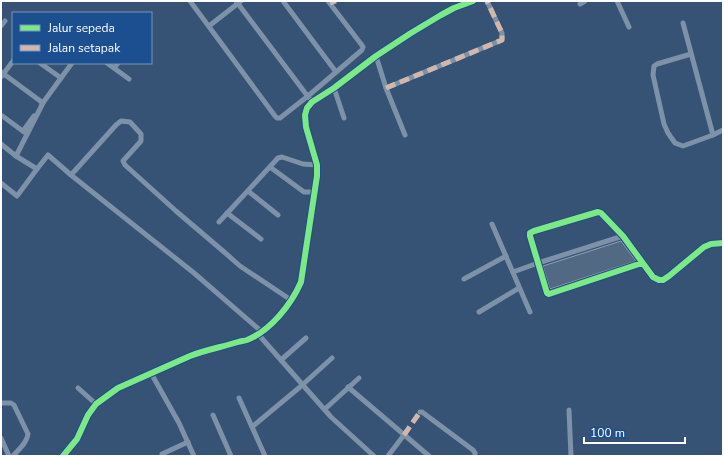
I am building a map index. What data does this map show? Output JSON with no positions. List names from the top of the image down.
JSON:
{
  "legend": ["Jalur sepeda", "Jalan setapak"],
  "scale_bar": "100 m"
}
